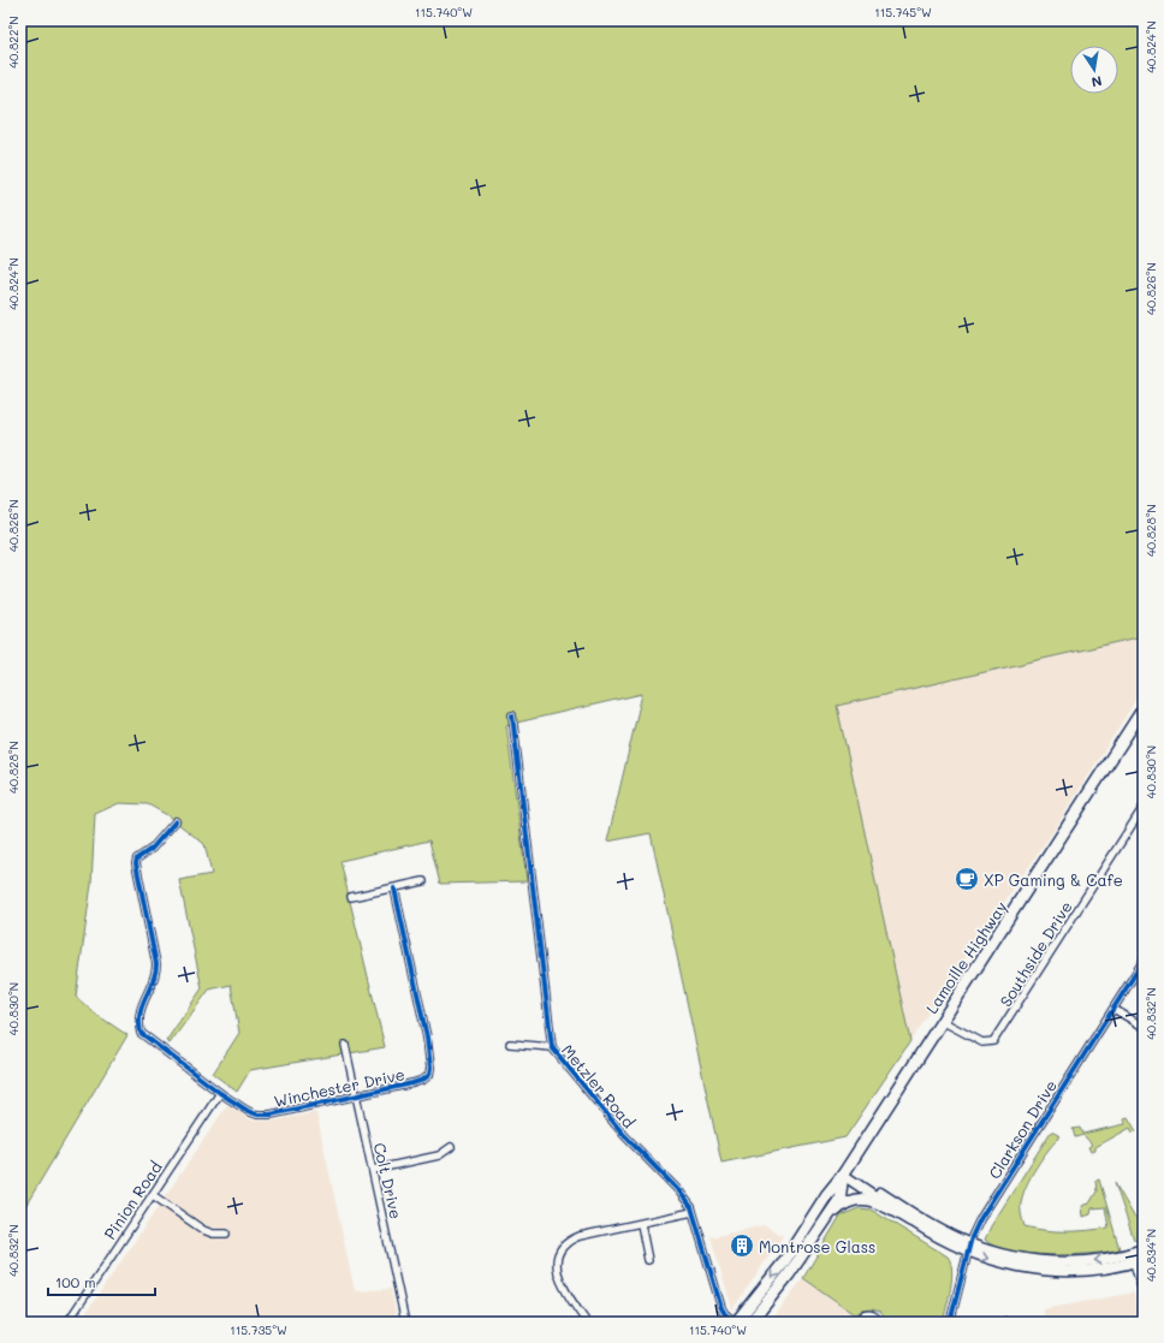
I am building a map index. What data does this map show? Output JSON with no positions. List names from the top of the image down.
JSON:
{
  "streets": {
    "main road": ["Lamoille Highway"],
    "street": [
      "Southside Drive",
      "Metzler Road",
      "Winchester Drive",
      "Clarkson Drive",
      "Colt Drive",
      "Pinion Road"
    ]
  },
  "crossings": [
    ["Southside Drive", "Lamoille Highway"],
    ["Lamoille Highway", "Metzler Road"],
    ["Winchester Drive", "Colt Drive"],
    ["Winchester Drive", "Pinion Road"]
  ],
  "places": {
    "cafe": ["XP Gaming & Cafe"],
    "building": ["Montrose Glass"]
  },
  "scale_bar": "100 m",
  "north": "bottom",
  "coordinates": [
    "115.740°W",
    "115.745°W",
    "40.822°N",
    "40.824°N",
    "40.826°N",
    "40.828°N",
    "40.830°N",
    "40.832°N",
    "40.834°N",
    "115.735°W"
  ]
}
